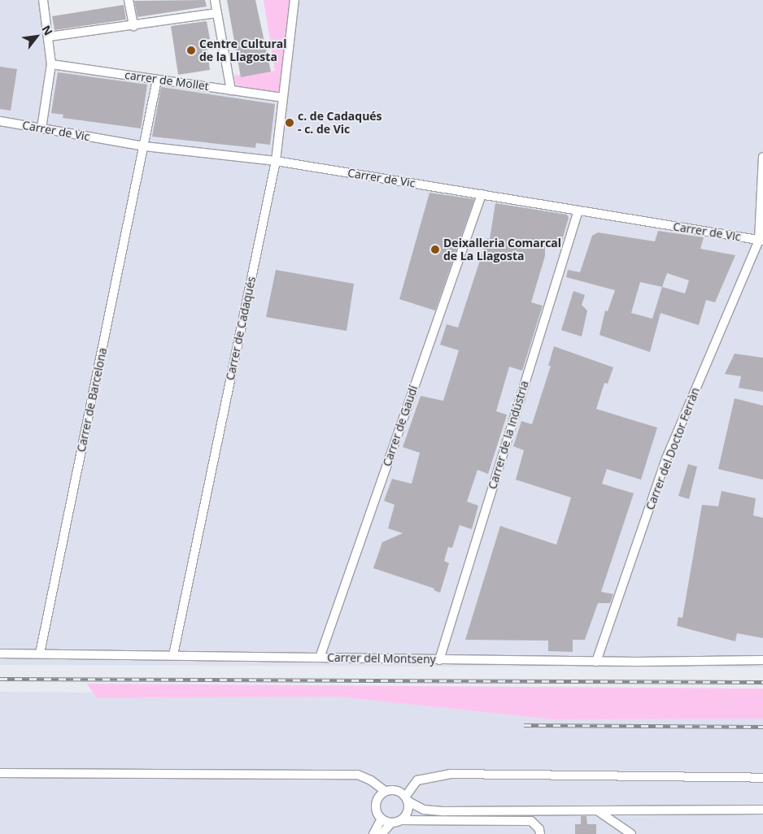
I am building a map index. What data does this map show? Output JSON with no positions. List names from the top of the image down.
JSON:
{
  "streets": {
    "street": [
      "carrer de Mollet",
      "Carrer de Vic",
      "Carrer de Cadaqués",
      "Carrer de Barcelona",
      "Carrer de Gaudí",
      "Carrer de la Indústria",
      "Carrer del Doctor Ferràn",
      "Carrer del Montseny"
    ]
  },
  "crossings": [
    ["carrer de Mollet", "Carrer de Cadaqués"],
    ["carrer de Mollet", "Carrer de Barcelona"],
    ["Carrer de Vic", "Carrer de Cadaqués"],
    ["Carrer de Vic", "Carrer de Barcelona"],
    ["Carrer de Vic", "Carrer de Gaudí"],
    ["Carrer de Vic", "Carrer de la Indústria"],
    ["Carrer de Vic", "Carrer del Doctor Ferràn"],
    ["Carrer de Cadaqués", "Carrer del Montseny"],
    ["Carrer de Barcelona", "Carrer del Montseny"],
    ["Carrer de Gaudí", "Carrer del Montseny"],
    ["Carrer de la Indústria", "Carrer del Montseny"],
    ["Carrer del Doctor Ferràn", "Carrer del Montseny"]
  ],
  "places": ["Centre Cultural de la Llagosta", "c. de Cadaqués - c. de Vic", "Deixalleria Comarcal de La Llagosta"],
  "north": "top right"
}
